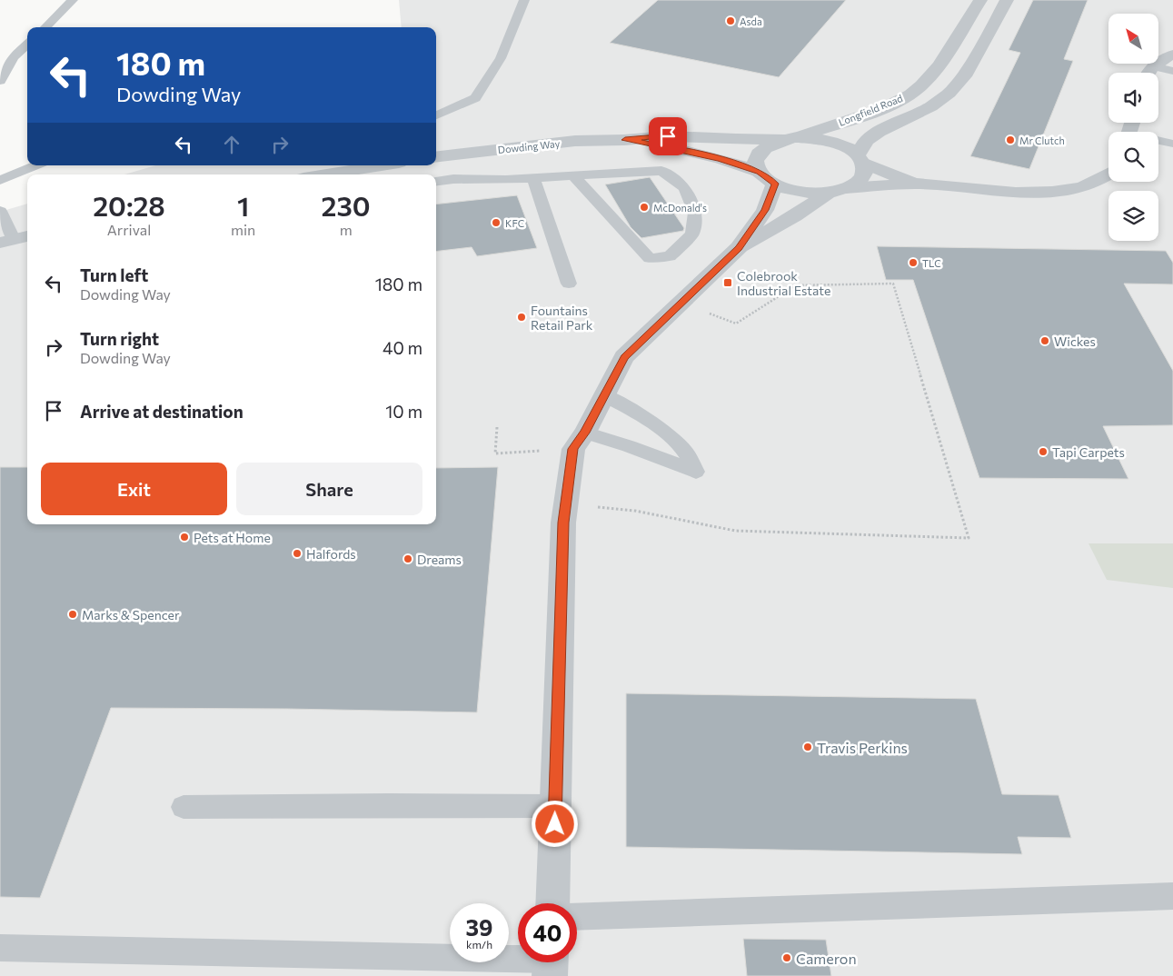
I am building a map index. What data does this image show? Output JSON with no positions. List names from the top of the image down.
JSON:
{
  "streets": {
    "street": ["Longfield Road", "Dowding Way"]
  },
  "crossings": [
    ["Longfield Road", "Dowding Way"]
  ],
  "places": {
    "other": [
      "Asda",
      "Mr Clutch",
      "McDonald's",
      "KFC",
      "TLC",
      "Fountains Retail Park",
      "Wickes",
      "Tapi Carpets",
      "Pets at Home",
      "Halfords",
      "Dreams",
      "Marks & Spencer",
      "Travis Perkins",
      "Cameron"
    ],
    "transit": ["Colebrook Industrial Estate"]
  },
  "north": "top left",
  "page": {
    "turn": ["180 m", "Dowding Way"],
    "eta": [
      "20:28",
      "Arrival",
      "1",
      "min",
      "230",
      "m"
    ],
    "list": [
      {
        "name": "Turn left",
        "note": "Dowding Way",
        "value": "180 m"
      },
      {
        "name": "Turn right",
        "note": "Dowding Way",
        "value": "40 m"
      },
      {
        "name": "Arrive at destination",
        "value": "10 m"
      }
    ],
    "buttons": ["Exit", "Share"],
    "speed": "39 km/h",
    "limit": "40"
  }
}
